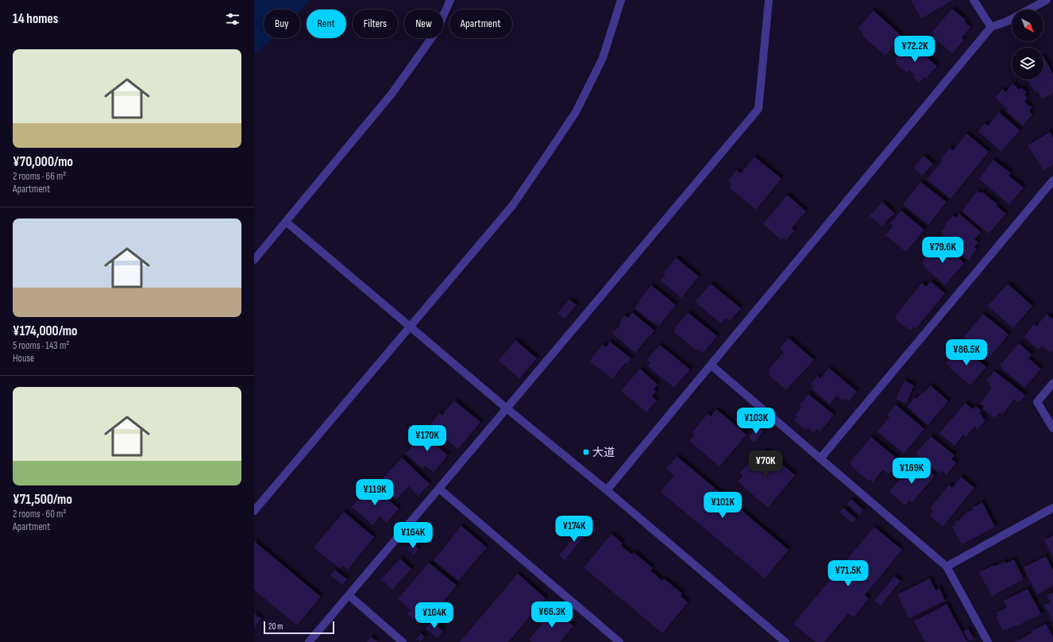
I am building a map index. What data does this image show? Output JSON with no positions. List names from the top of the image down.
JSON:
{
  "places": {
    "transit": ["大道"]
  },
  "scale_bar": "20 m",
  "north": "bottom right",
  "page": {
    "heading": "14 homes",
    "chip": [
      "Buy",
      "Rent",
      "Filters",
      "New",
      "Apartment"
    ],
    "price": [
      "¥72.2K",
      "¥79.6K",
      "¥86.5K",
      "¥103K",
      "¥170K",
      "¥70K",
      "¥169K",
      "¥119K",
      "¥101K",
      "¥174K",
      "¥164K",
      "¥71.5K",
      "¥66.3K",
      "¥104K"
    ],
    "list": [
      {
        "name": "¥70,000/mo",
        "note": "2 rooms · 66 m² · Apartment"
      },
      {
        "name": "¥174,000/mo",
        "note": "5 rooms · 143 m² · House"
      },
      {
        "name": "¥71,500/mo",
        "note": "2 rooms · 60 m² · Apartment"
      }
    ],
    "scale": "20 m"
  }
}
